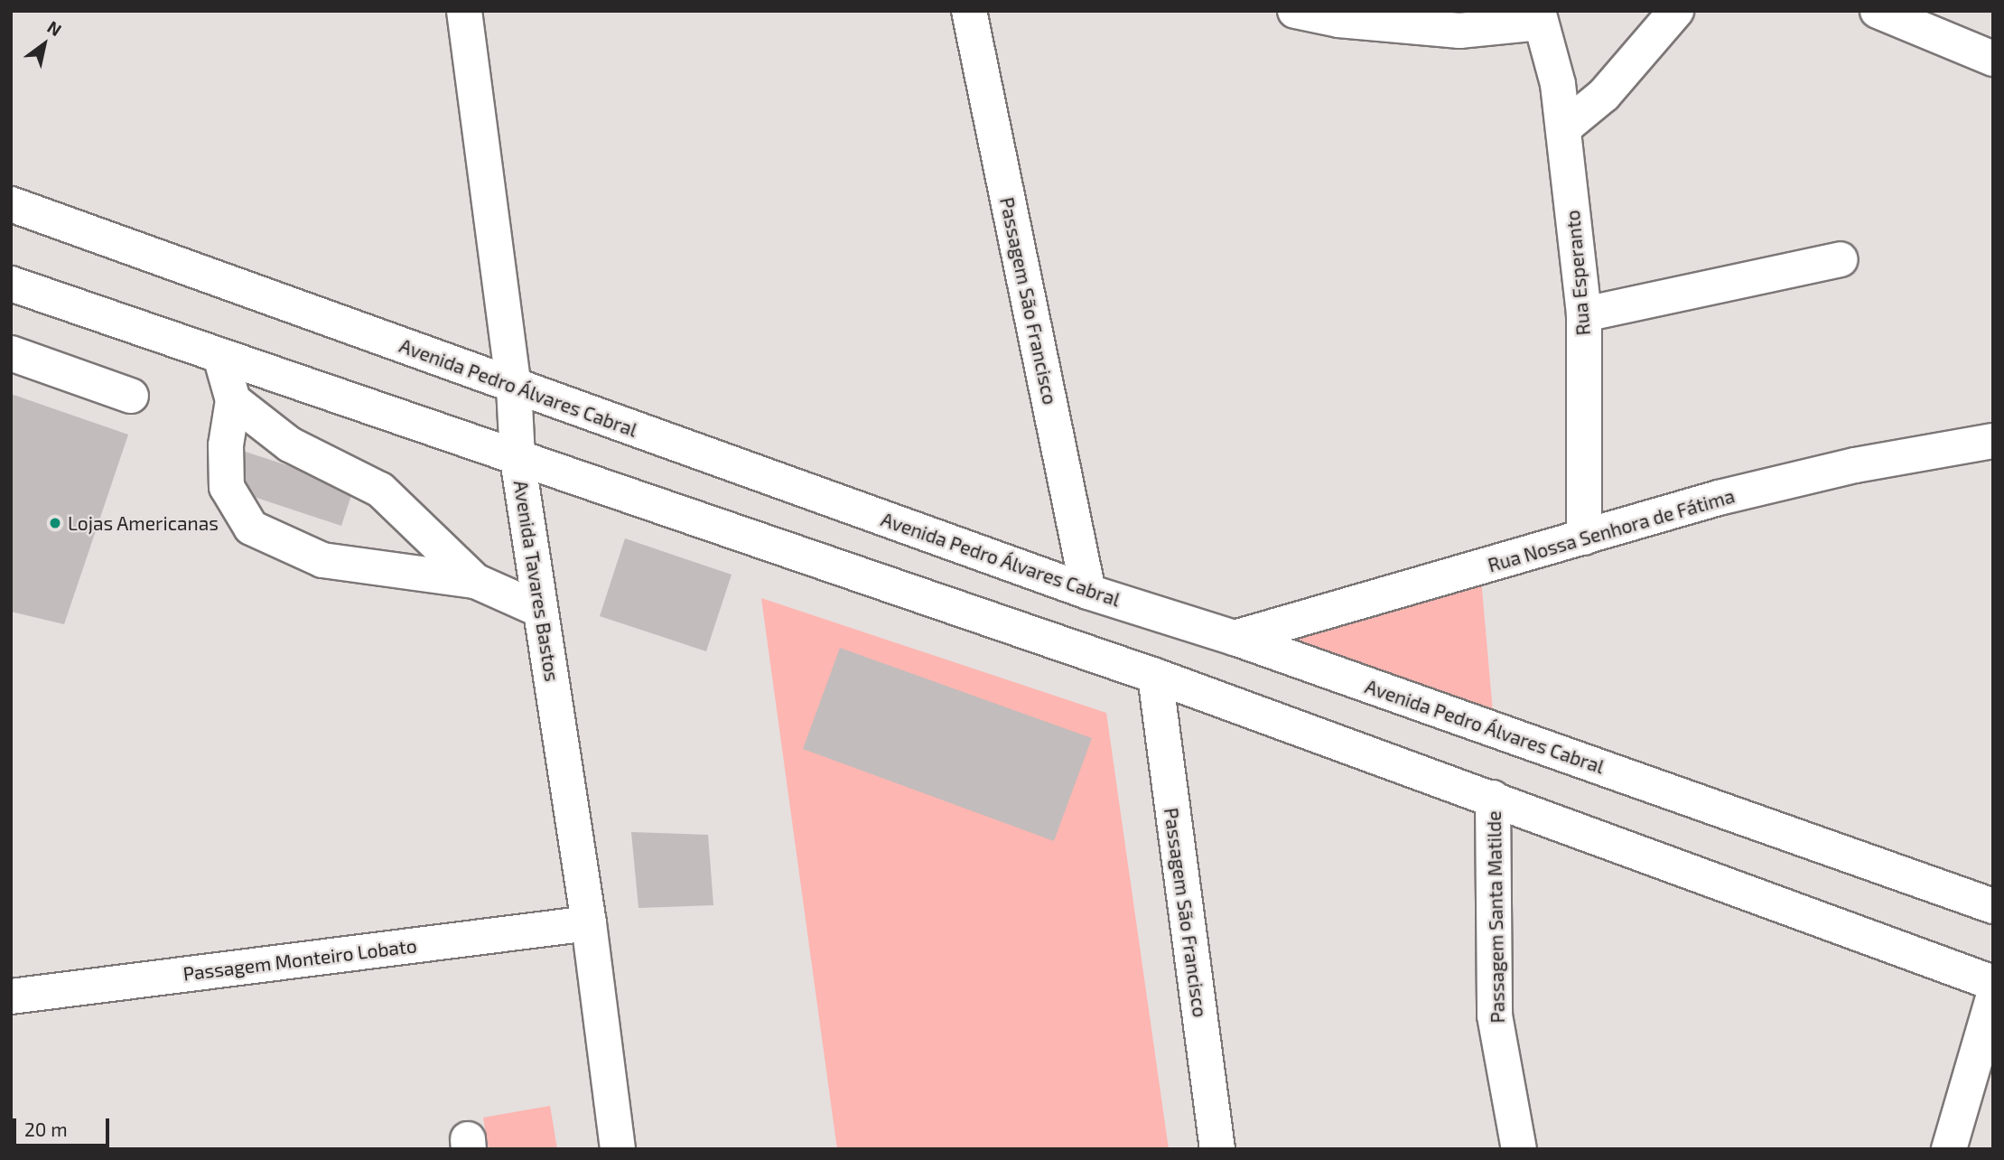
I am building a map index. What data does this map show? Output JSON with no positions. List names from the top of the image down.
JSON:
{
  "streets": {
    "main road": [
      "Rua Esperanto",
      "Passagem São Francisco",
      "Avenida Pedro Álvares Cabral",
      "Rua Nossa Senhora de Fátima",
      "Avenida Tavares Bastos",
      "Passagem Santa Matilde",
      "Passagem Monteiro Lobato"
    ]
  },
  "crossings": [
    ["Rua Esperanto", "Rua Nossa Senhora de Fátima"],
    ["Passagem São Francisco", "Avenida Pedro Álvares Cabral"],
    ["Avenida Pedro Álvares Cabral", "Rua Nossa Senhora de Fátima"],
    ["Avenida Pedro Álvares Cabral", "Avenida Tavares Bastos"],
    ["Avenida Tavares Bastos", "Passagem Monteiro Lobato"]
  ],
  "places": ["Lojas Americanas"],
  "scale_bar": "20 m",
  "north": "top right"
}
